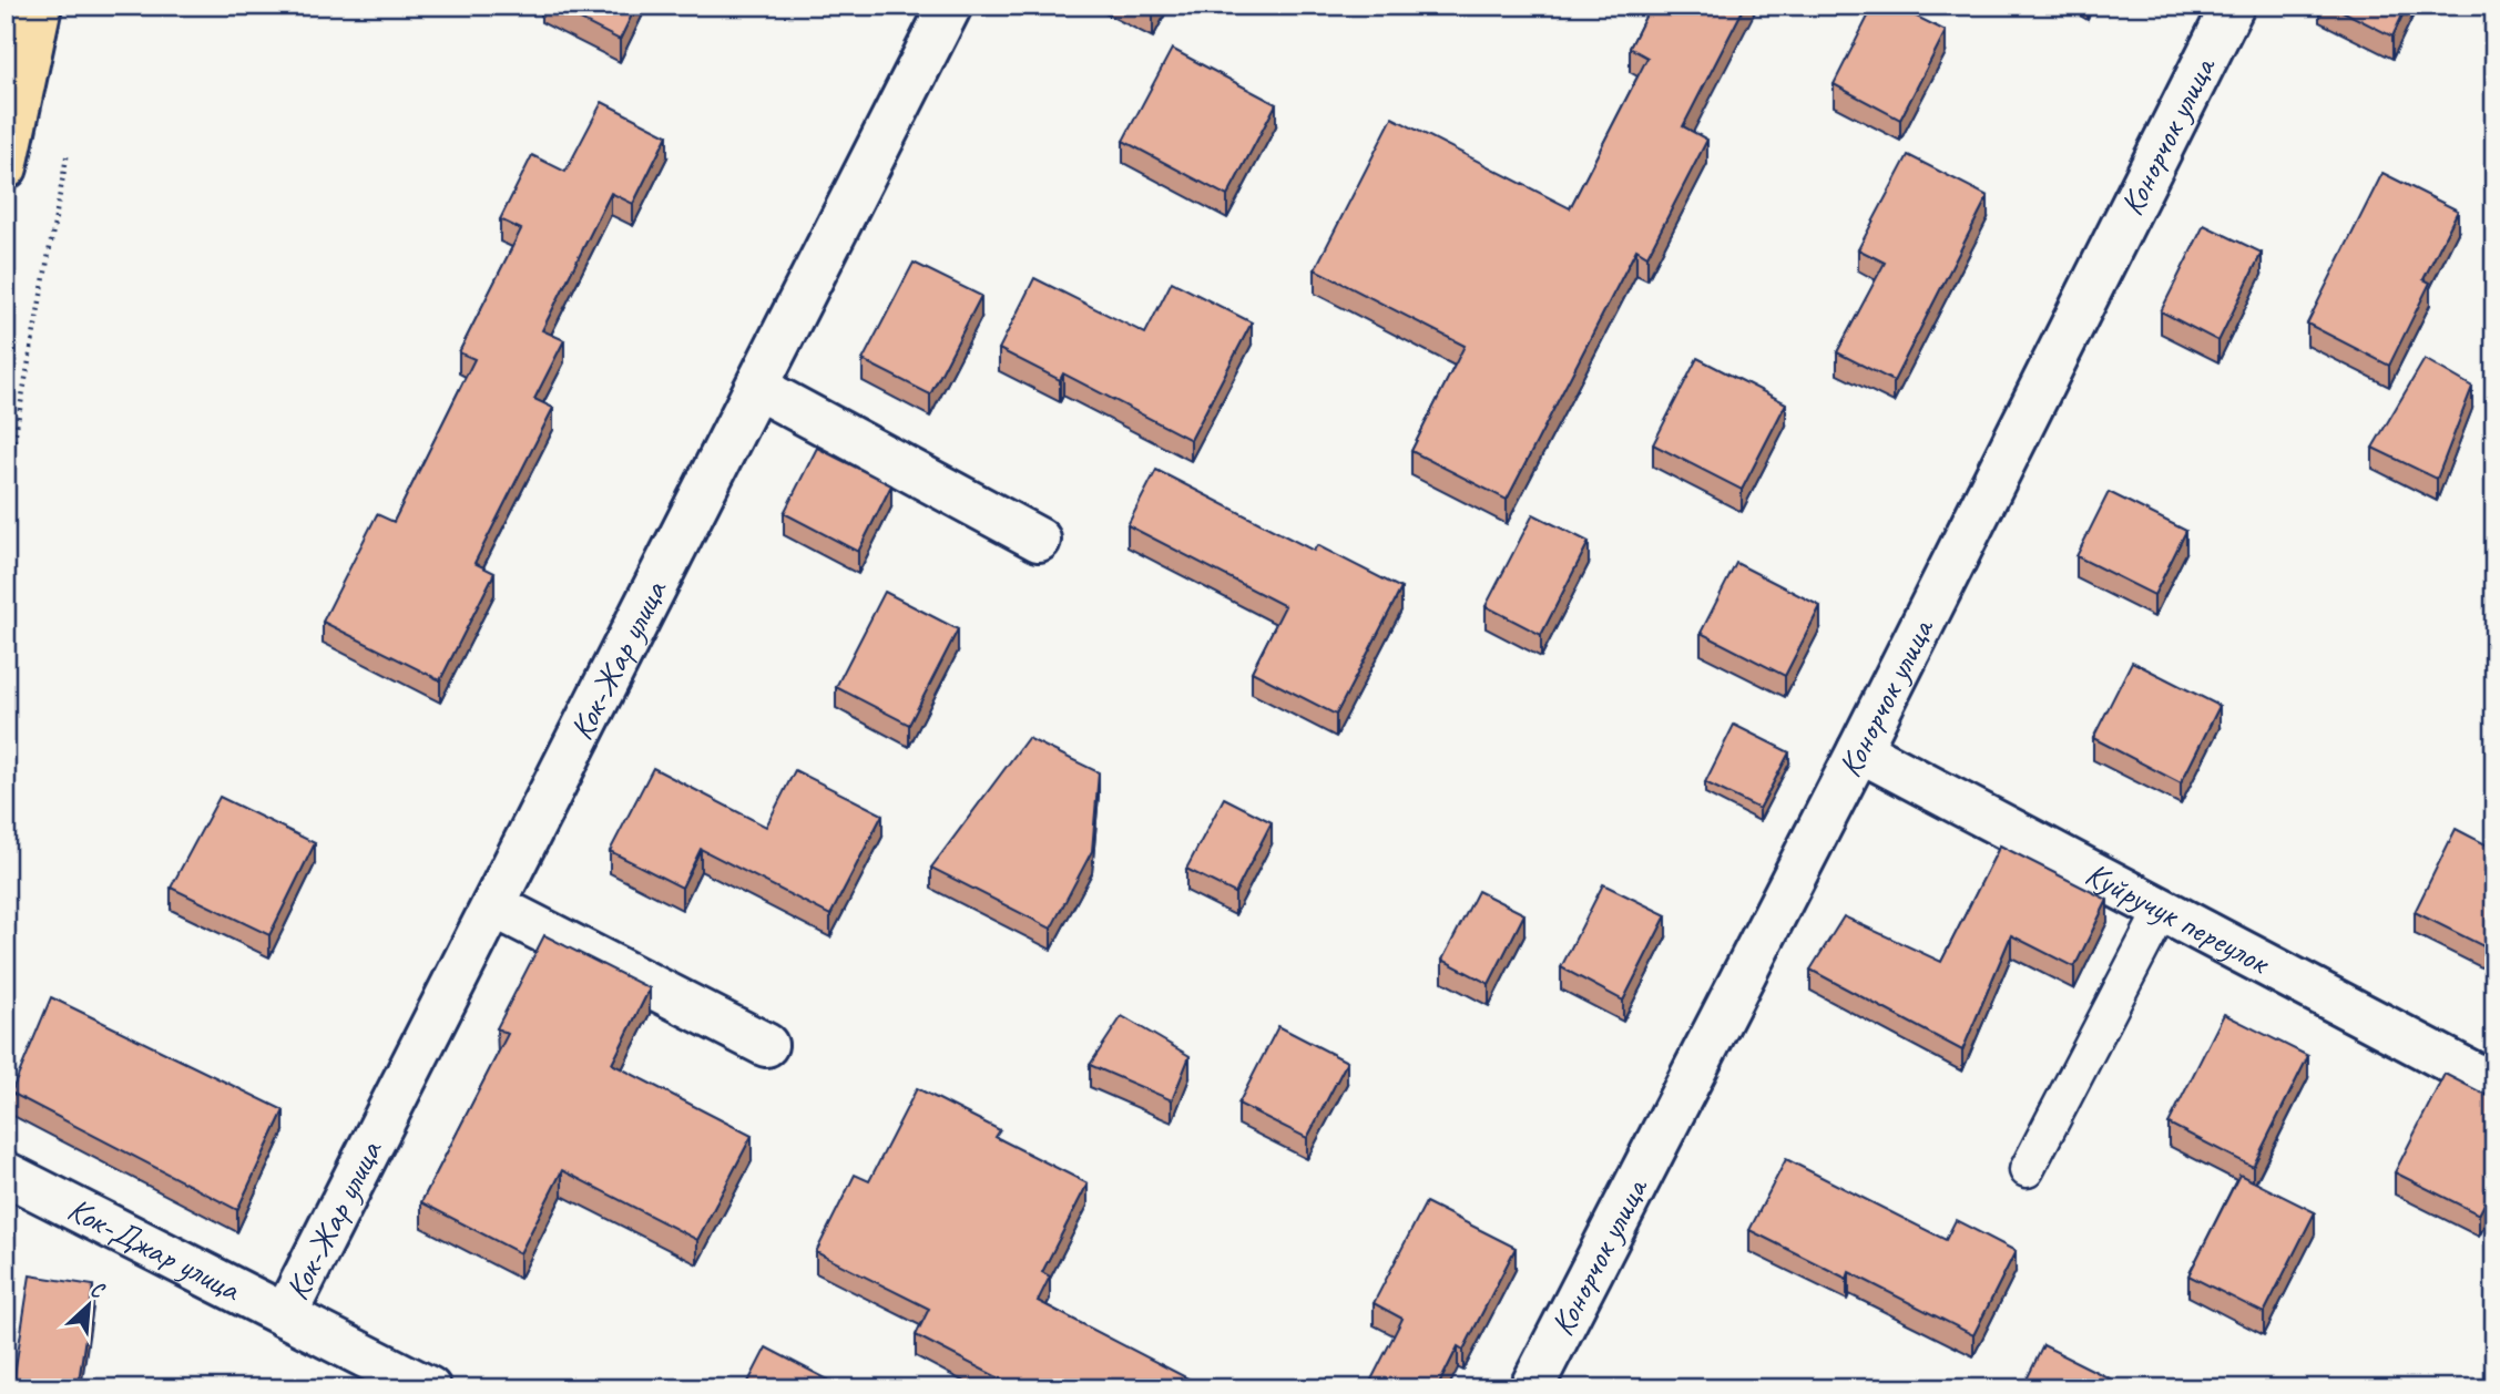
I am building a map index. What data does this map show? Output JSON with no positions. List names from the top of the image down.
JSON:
{
  "streets": {
    "street": [
      "Конорчок улица",
      "Кок-Жар улица",
      "Куйручук переулок",
      "Кок-Джар улица"
    ]
  },
  "crossings": [
    ["Конорчок улица", "Куйручук переулок"],
    ["Кок-Жар улица", "Кок-Джар улица"]
  ],
  "north": "top right"
}
